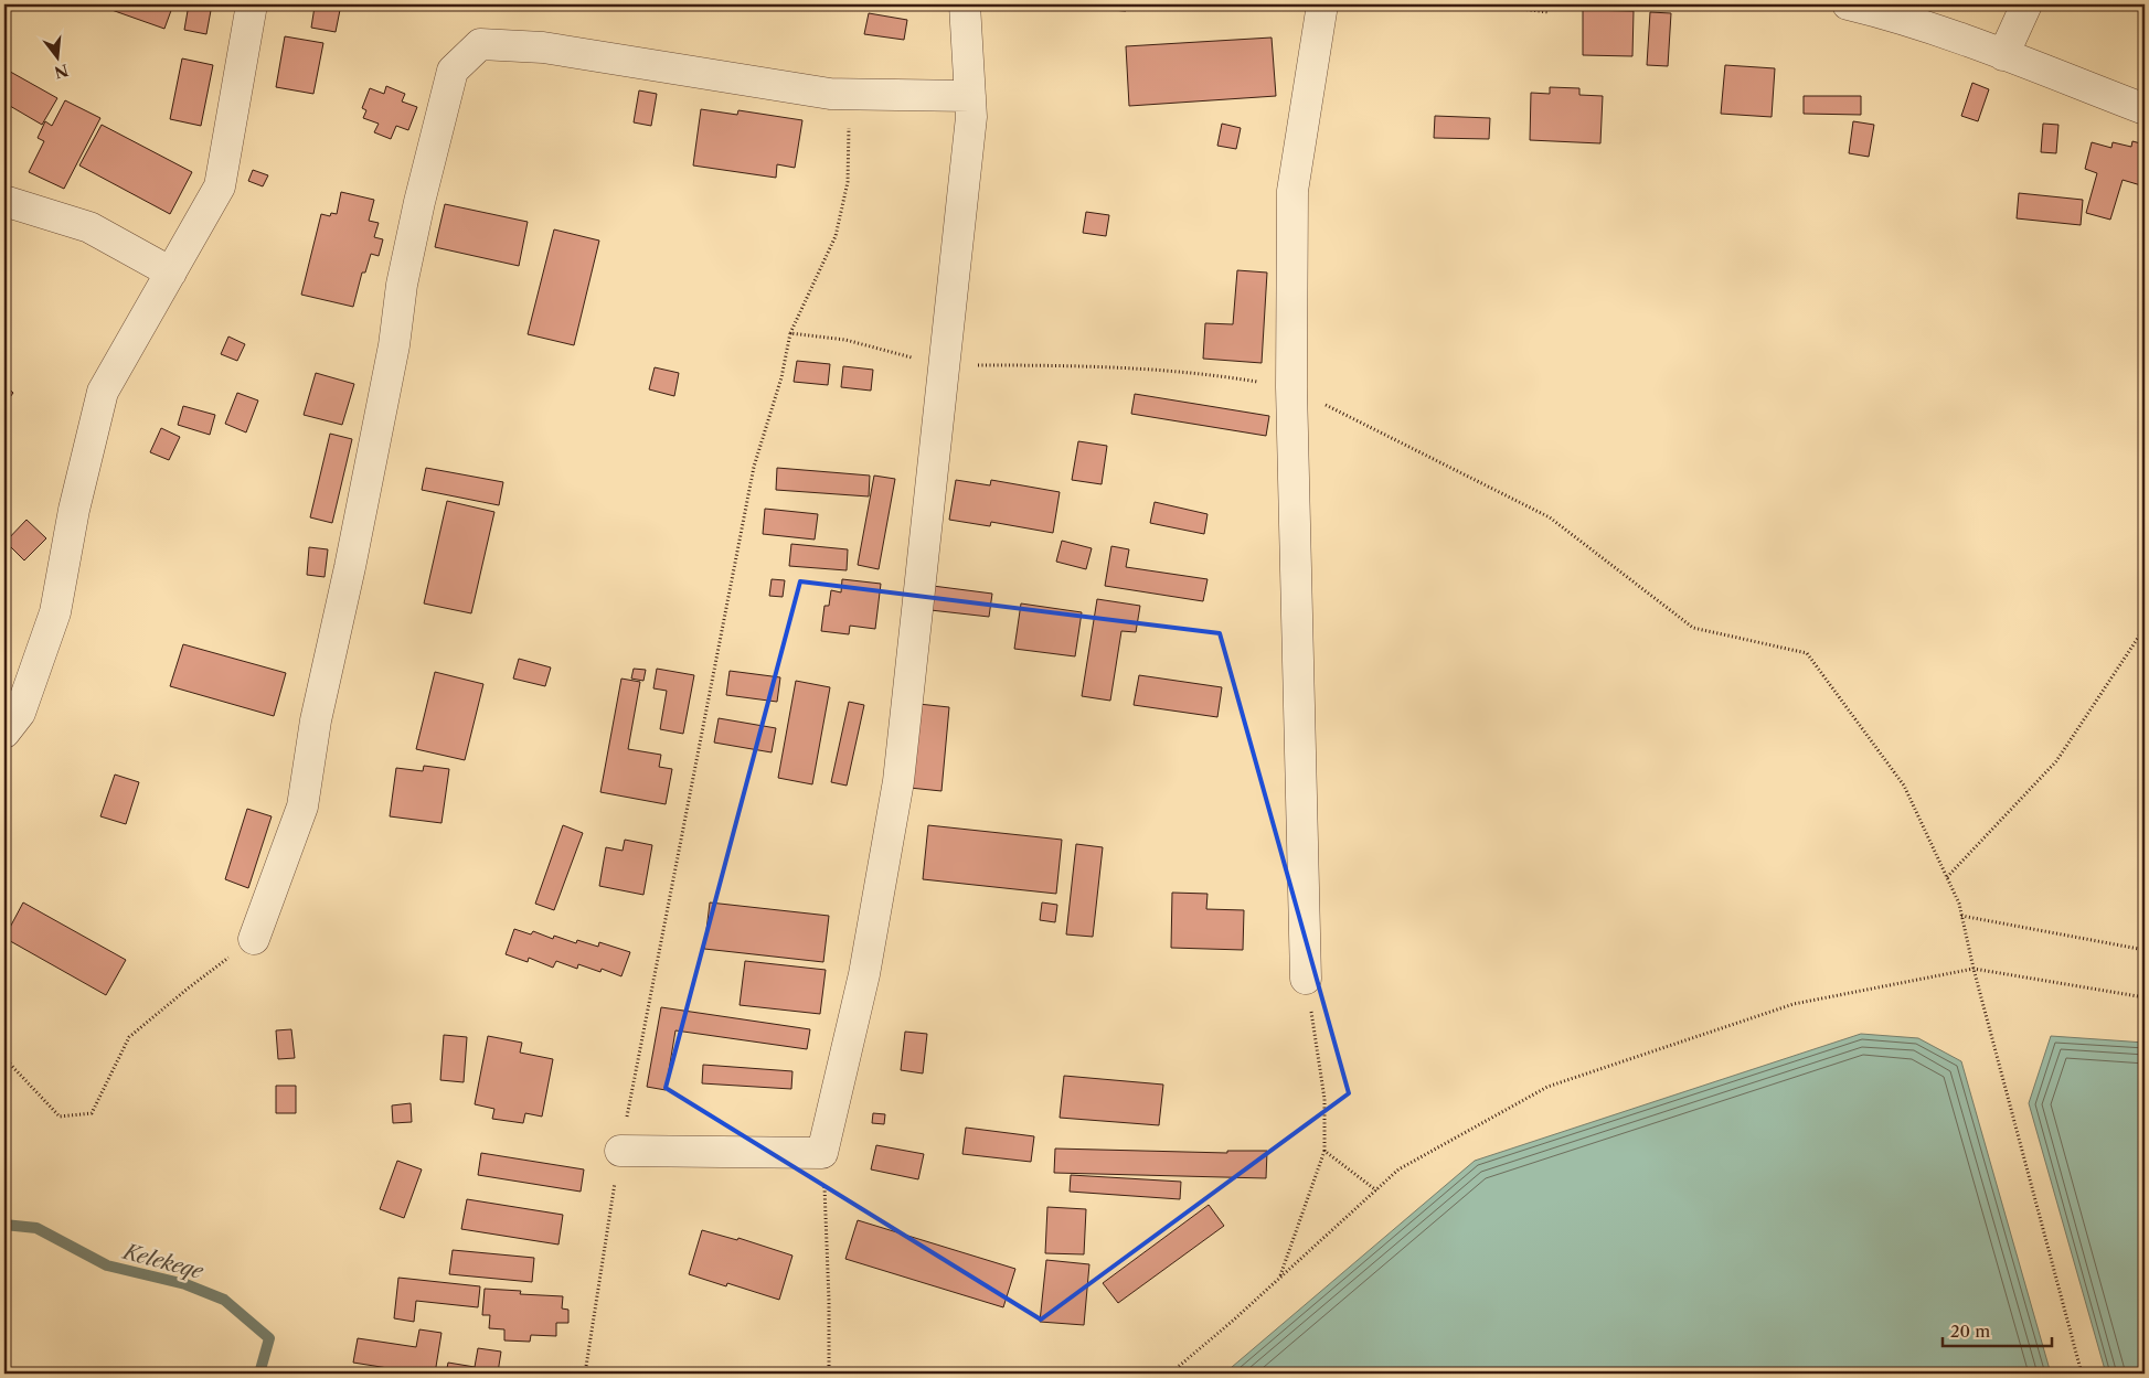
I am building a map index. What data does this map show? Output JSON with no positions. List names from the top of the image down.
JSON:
{
  "water": ["Kelekeqe"],
  "scale_bar": "20 m",
  "north": "bottom"
}
